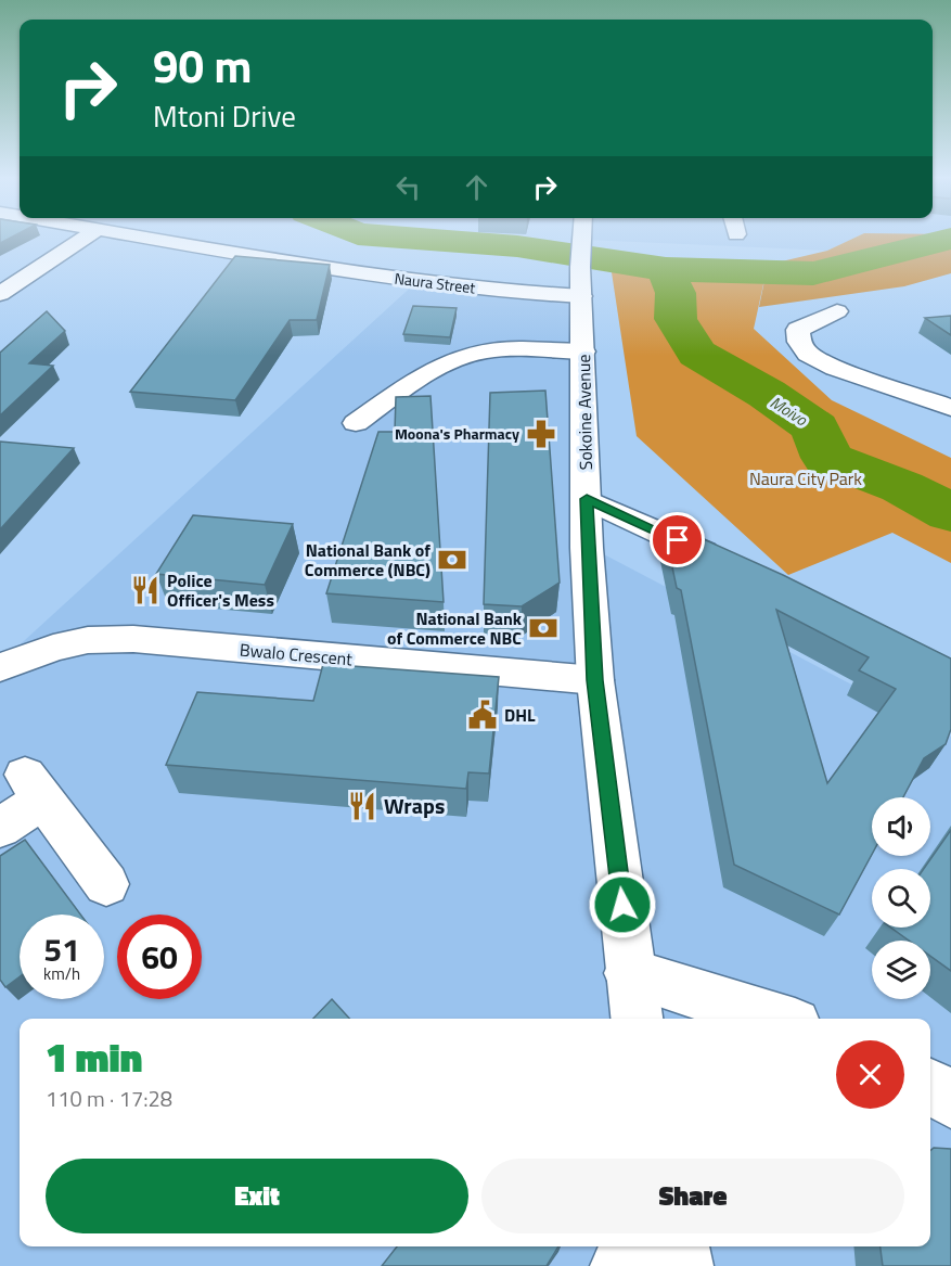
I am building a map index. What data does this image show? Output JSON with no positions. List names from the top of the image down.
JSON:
{
  "streets": {
    "street": ["Naura Street", "Sokoine Avenue", "Bwalo Crescent"]
  },
  "crossings": [
    ["Naura Street", "Sokoine Avenue"],
    ["Sokoine Avenue", "Bwalo Crescent"]
  ],
  "water": ["Moivo"],
  "parks": ["Naura City Park"],
  "places": {
    "pharmacy": ["Moona's Pharmacy"],
    "bank": ["National Bank of Commerce (NBC)", "National Bank of Commerce NBC"],
    "restaurant": ["Police Officer's Mess", "Wraps"],
    "public building": ["DHL"]
  },
  "page": {
    "turn": ["90 m", "Mtoni Drive"],
    "speed": "51 km/h",
    "limit": "60",
    "heading": ["1 min", "110 m · 17:28"],
    "buttons": ["Exit", "Share"]
  }
}
